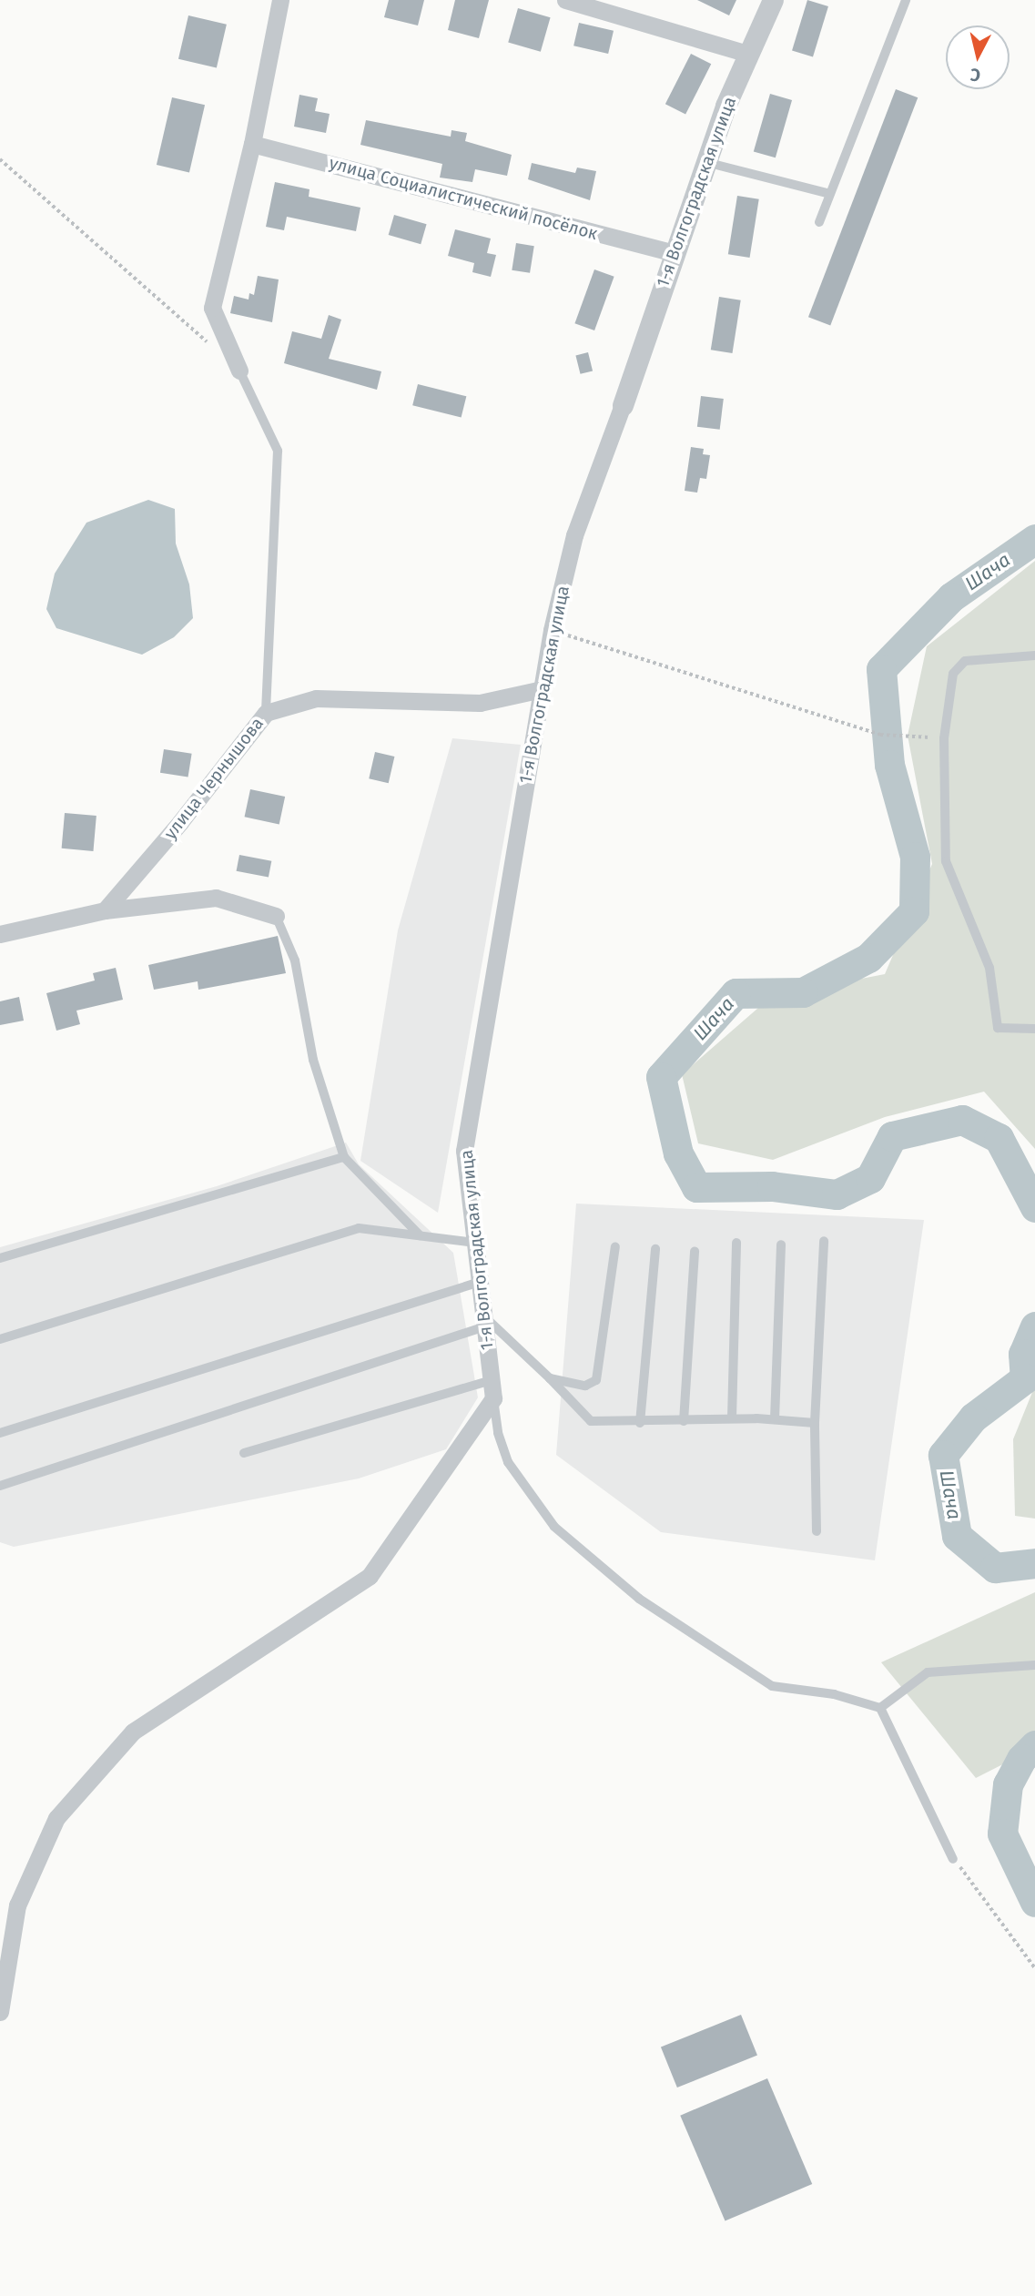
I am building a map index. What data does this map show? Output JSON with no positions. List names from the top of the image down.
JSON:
{
  "streets": {
    "street": ["1-я Волгоградская улица", "улица Социалистический посёлок", "улица Чернышова"]
  },
  "crossings": [
    ["1-я Волгоградская улица", "улица Социалистический посёлок"],
    ["1-я Волгоградская улица", "улица Чернышова"]
  ],
  "water": ["Шача"],
  "north": "bottom"
}
